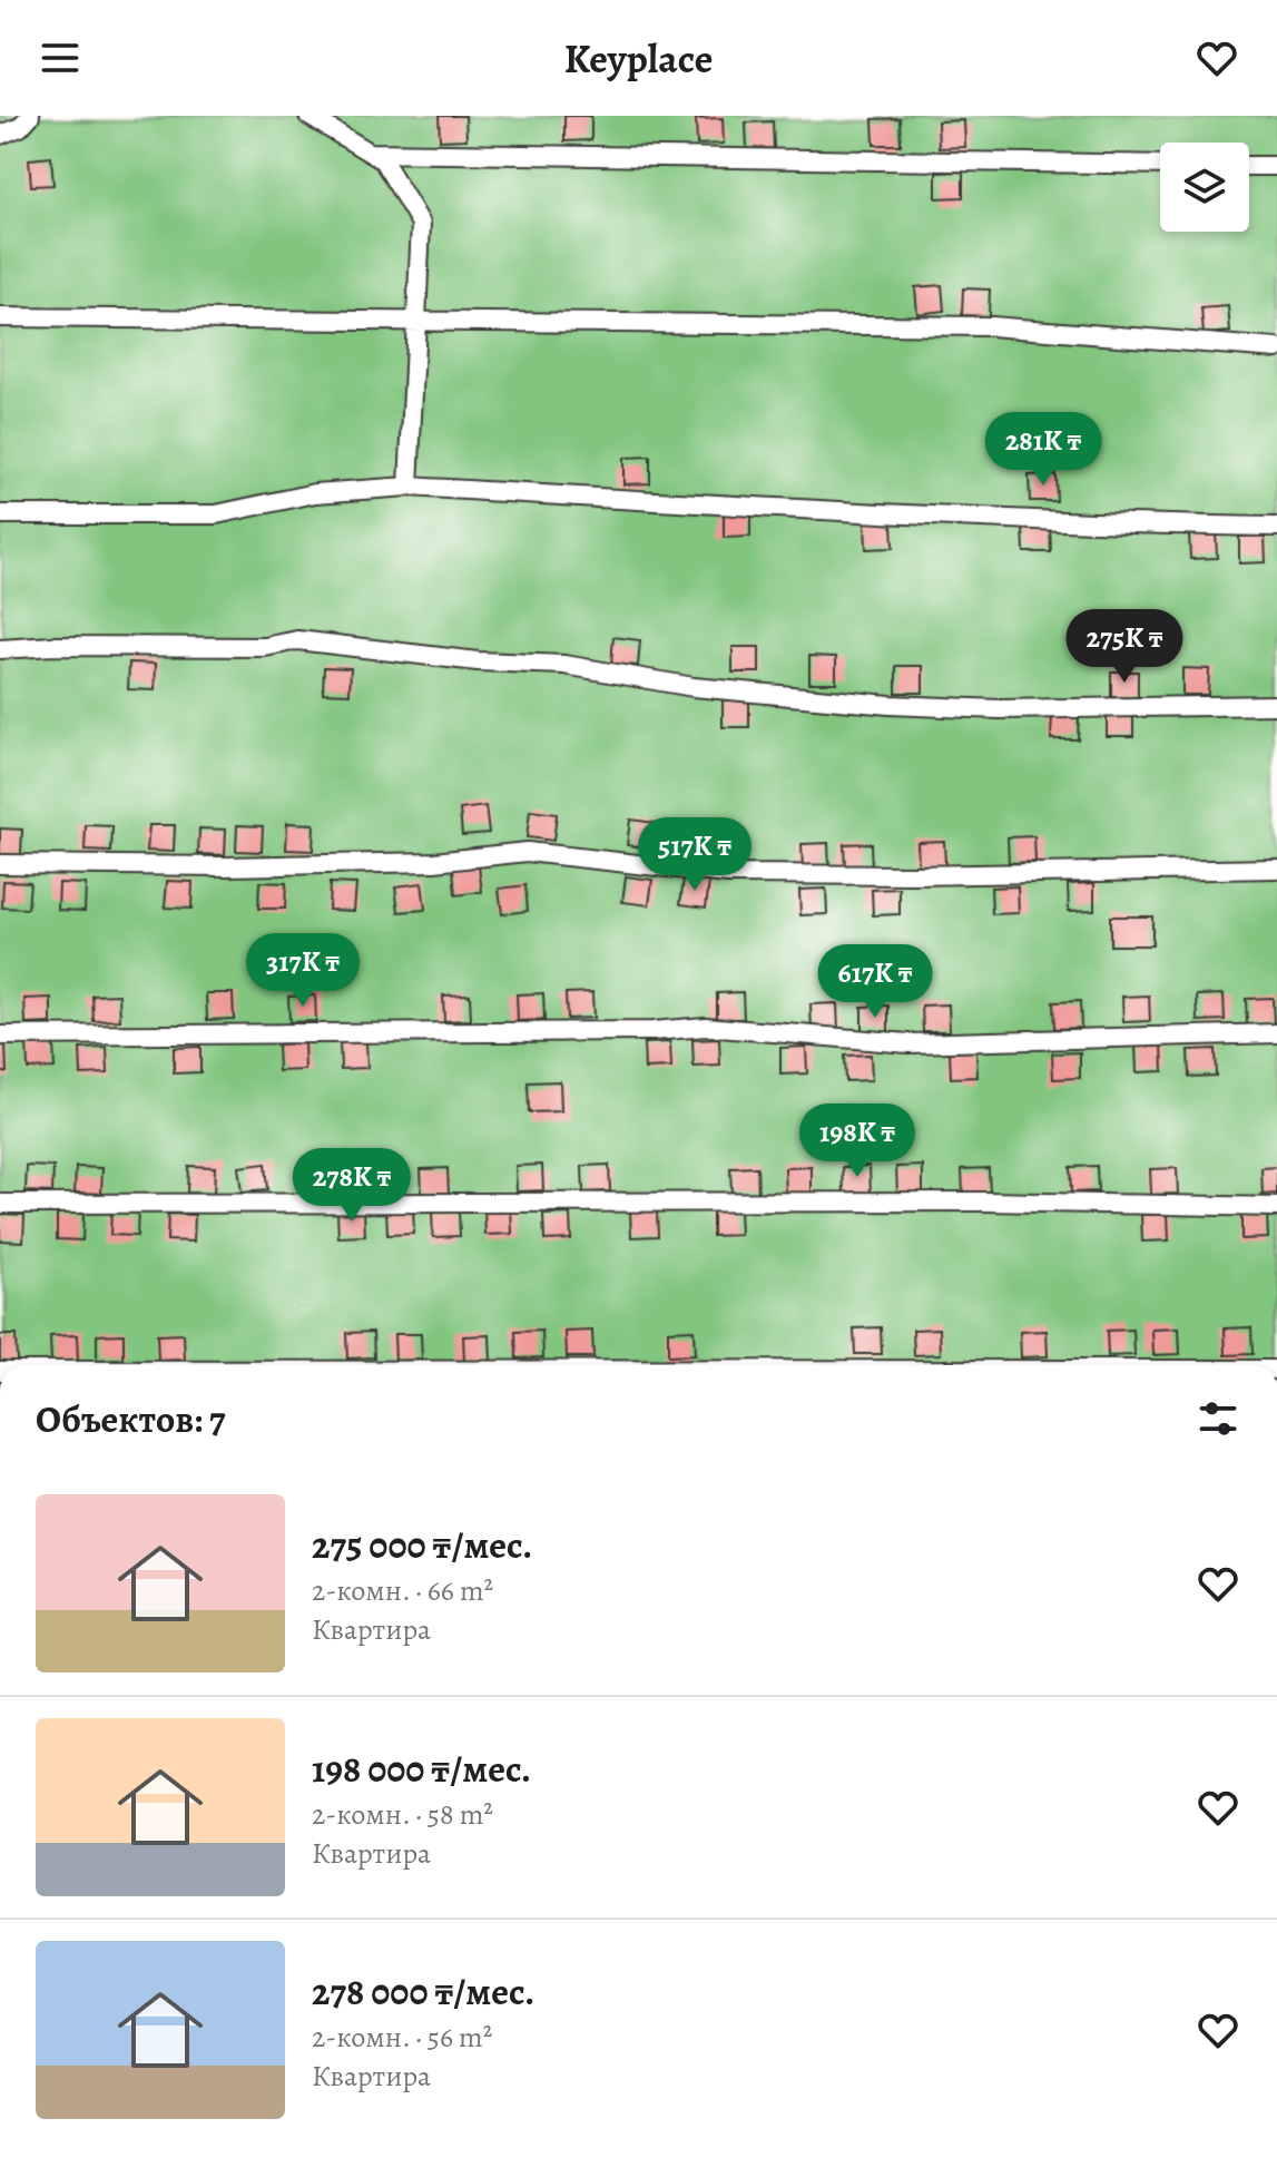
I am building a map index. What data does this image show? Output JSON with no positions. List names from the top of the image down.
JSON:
{
  "page": {
    "header": "Keyplace",
    "price": [
      "281K ₸",
      "275K ₸",
      "517K ₸",
      "317K ₸",
      "617K ₸",
      "198K ₸",
      "278K ₸"
    ],
    "heading": "Объектов: 7",
    "list": [
      {
        "name": "275 000 ₸/мес.",
        "note": "2-комн. · 66 m² · Квартира"
      },
      {
        "name": "198 000 ₸/мес.",
        "note": "2-комн. · 58 m² · Квартира"
      },
      {
        "name": "278 000 ₸/мес.",
        "note": "2-комн. · 56 m² · Квартира"
      }
    ]
  }
}
